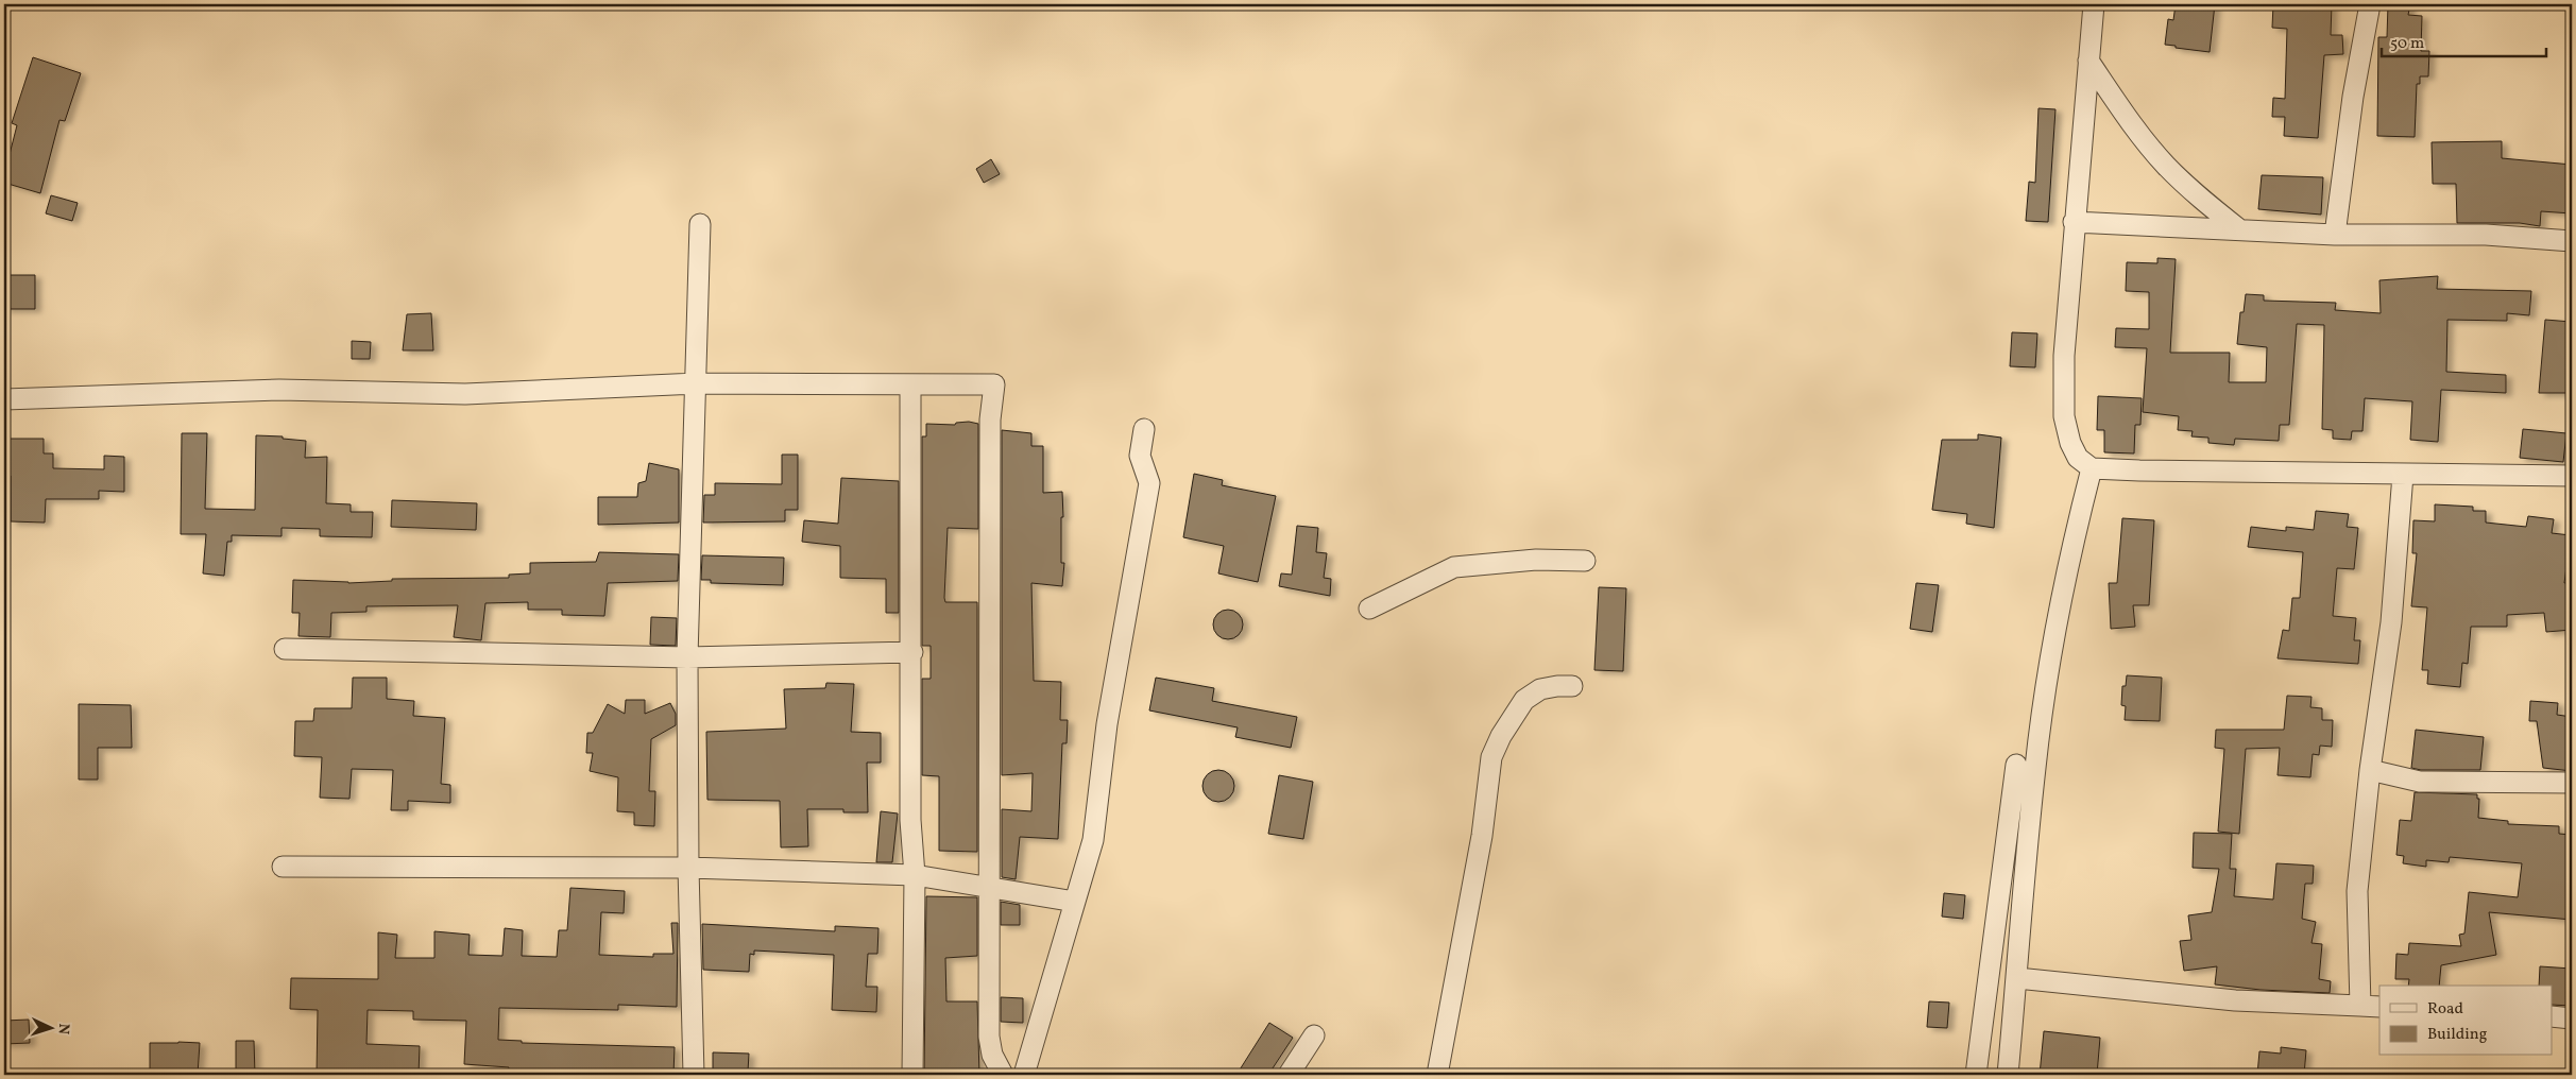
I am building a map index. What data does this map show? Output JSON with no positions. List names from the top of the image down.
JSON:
{
  "legend": ["Road", "Building"],
  "scale_bar": "50 m",
  "north": "right"
}
